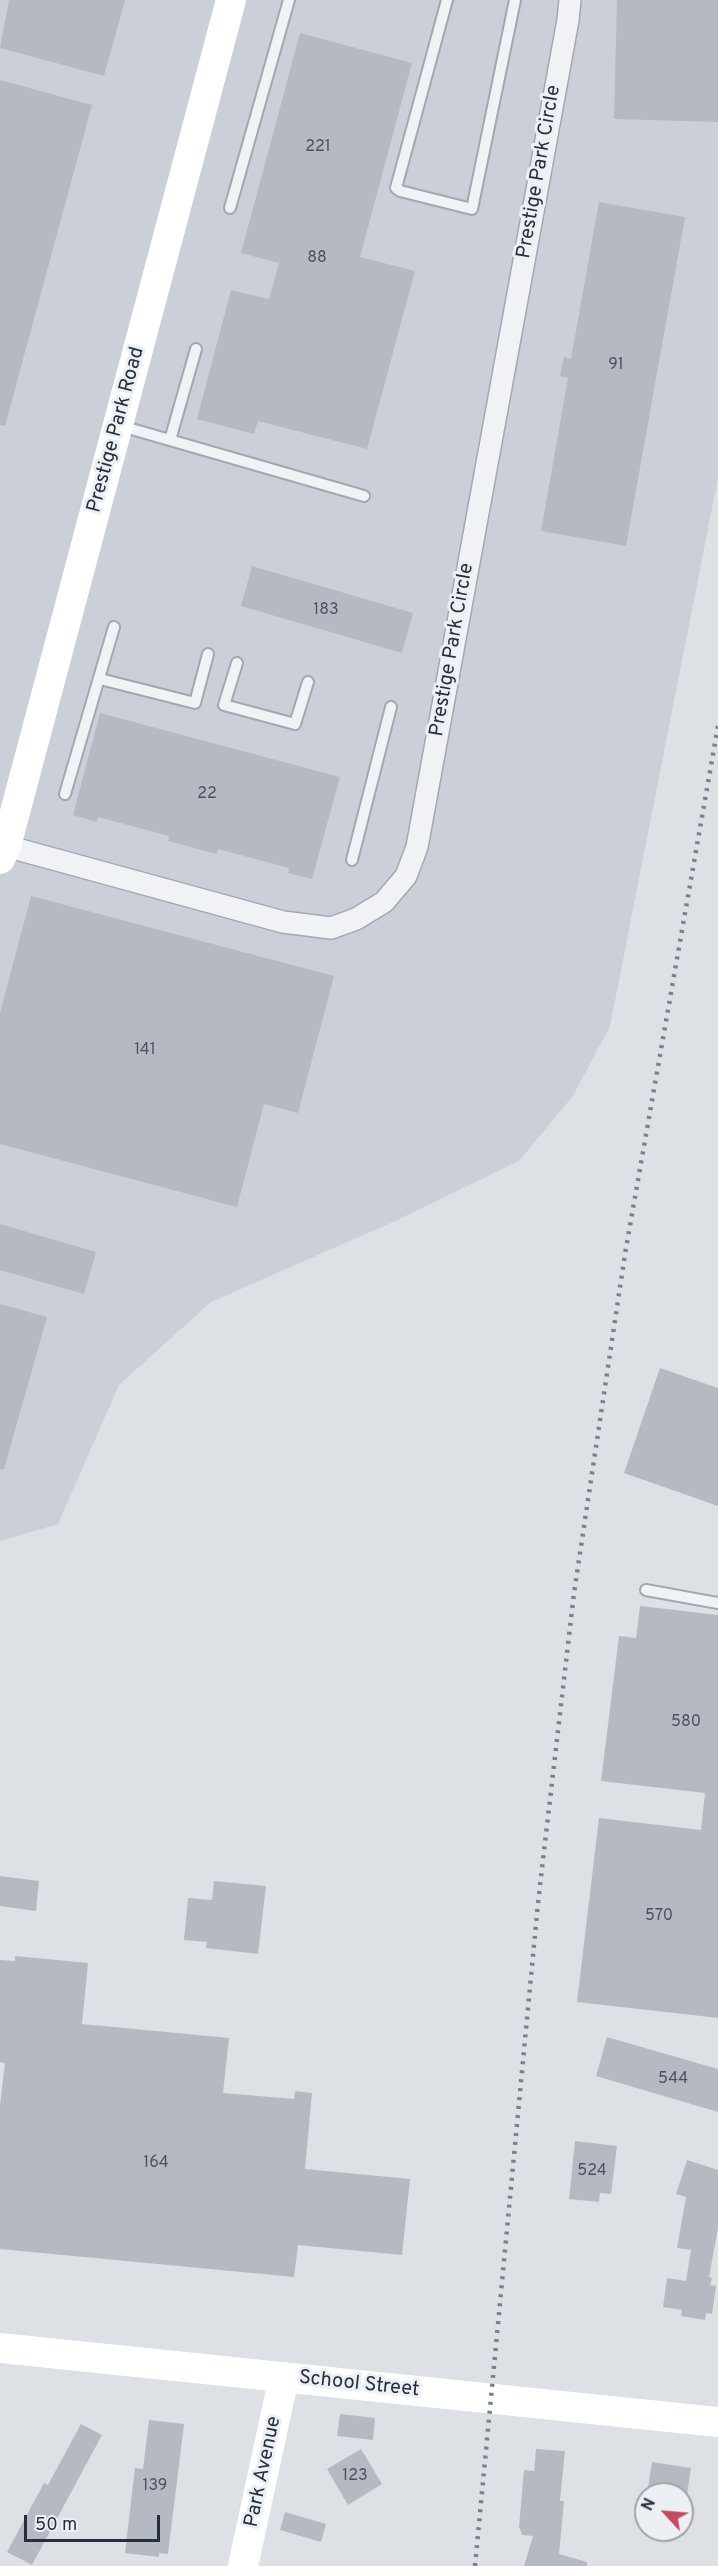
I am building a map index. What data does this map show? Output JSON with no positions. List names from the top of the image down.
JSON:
{
  "streets": {
    "street": [
      "Prestige Park Circle",
      "Prestige Park Road",
      "School Street",
      "Park Avenue"
    ]
  },
  "crossings": [
    ["Prestige Park Circle", "Prestige Park Road"],
    ["School Street", "Park Avenue"]
  ],
  "house_numbers": [
    "221",
    "88",
    "91",
    "183",
    "22",
    "141",
    "580",
    "570",
    "544",
    "164",
    "524",
    "123",
    "139"
  ],
  "scale_bar": "50 m",
  "north": "top left"
}
